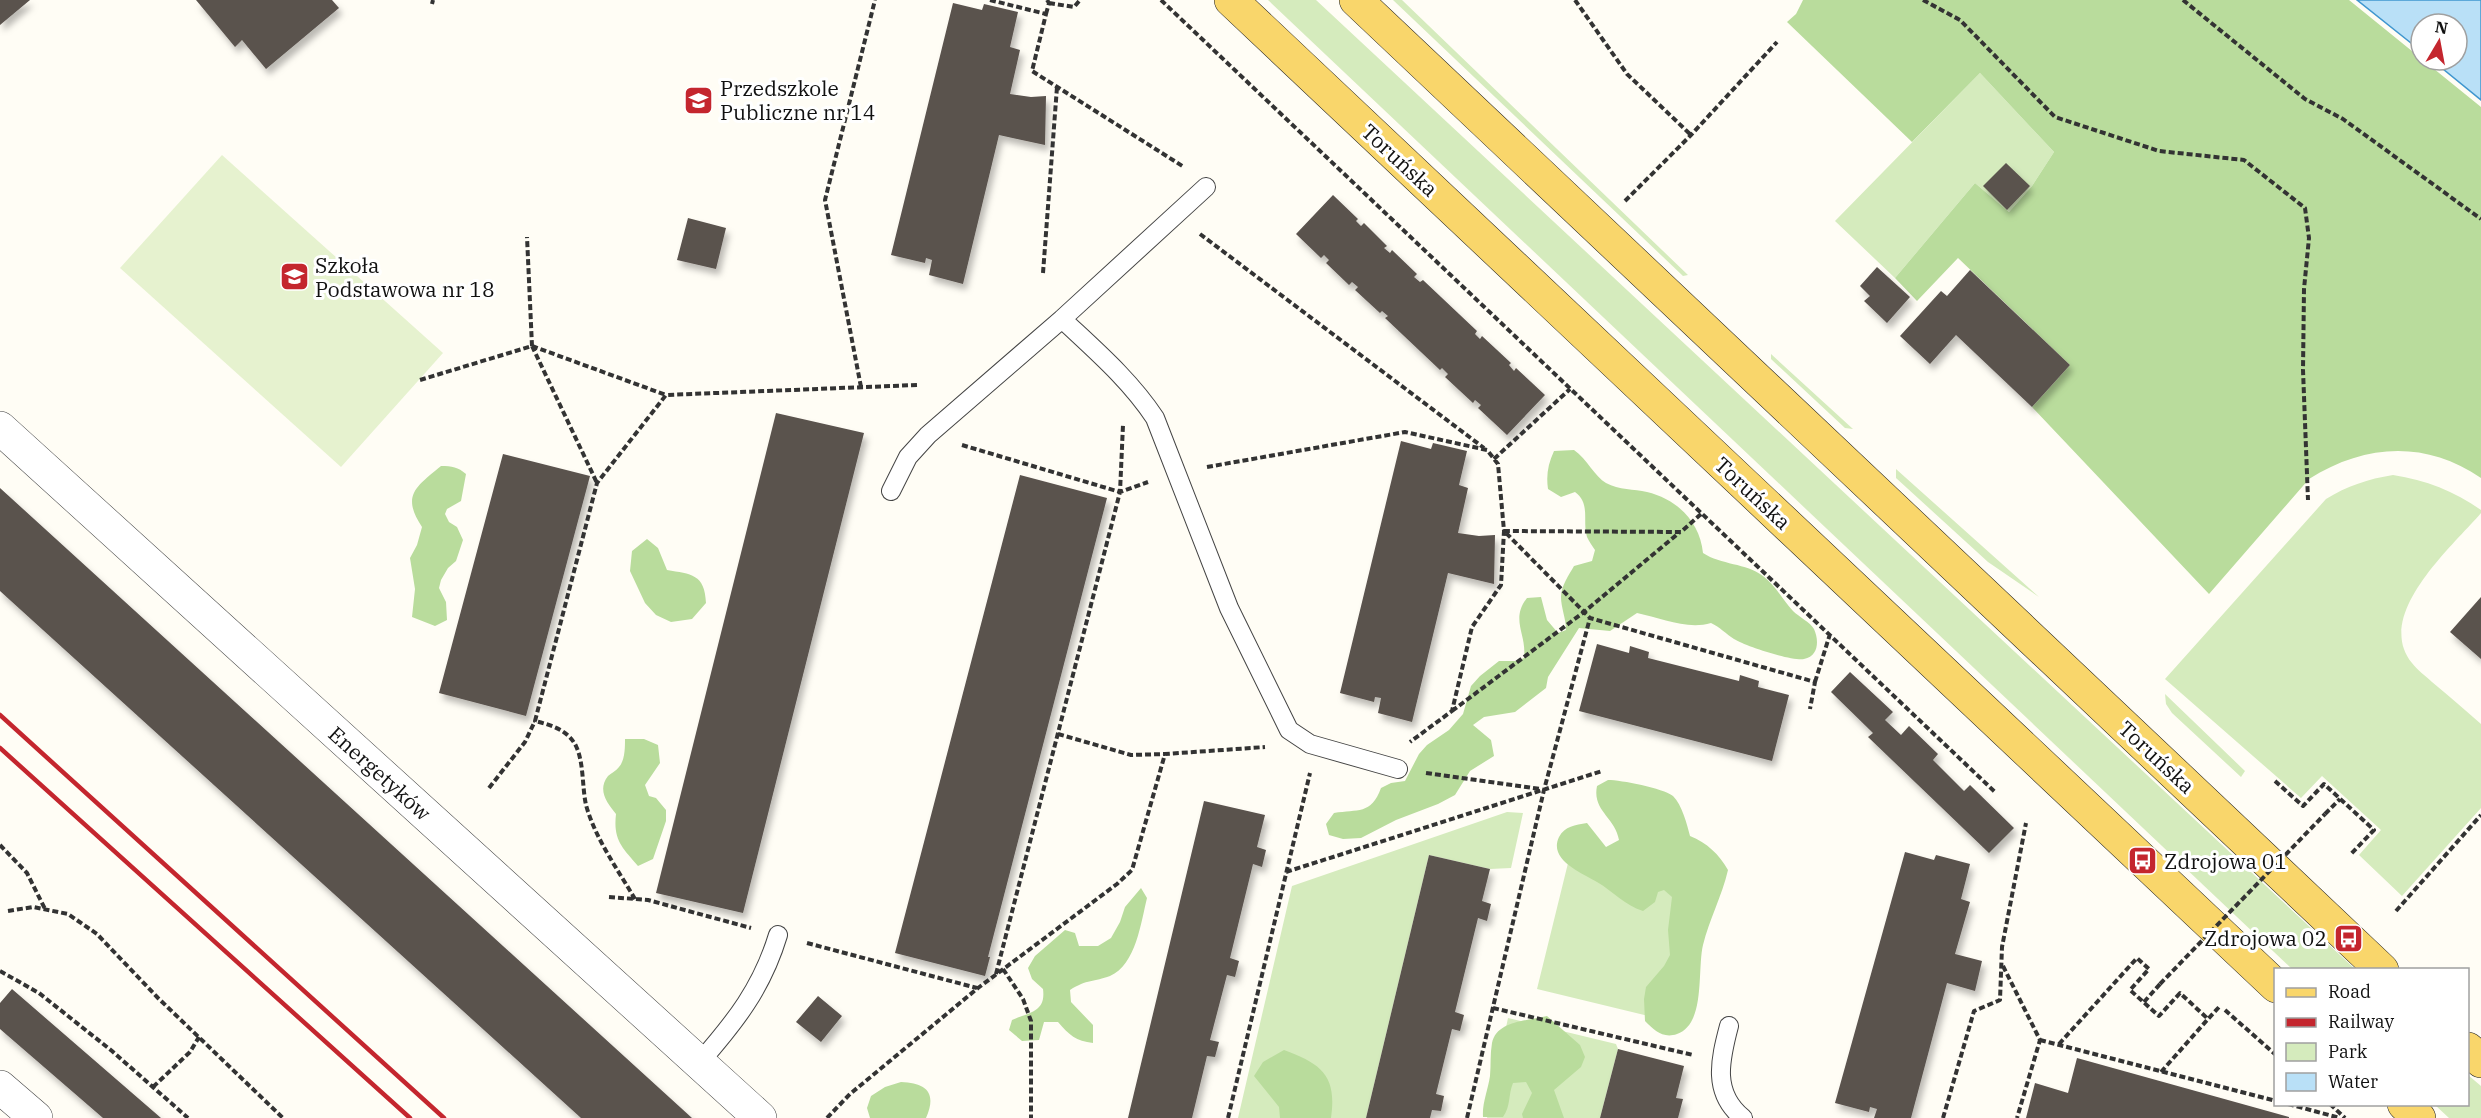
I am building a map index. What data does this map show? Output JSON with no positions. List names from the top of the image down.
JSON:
{
  "streets": {
    "main road": ["Toruńska"],
    "street": ["Energetyków"]
  },
  "places": {
    "school or university": ["Przedszkole Publiczne nr 14", "Szkoła Podstawowa nr 18"],
    "bus stop": ["Zdrojowa 01", "Zdrojowa 02"]
  },
  "legend": [
    "Road",
    "Railway",
    "Park",
    "Water"
  ],
  "north": "top"
}
